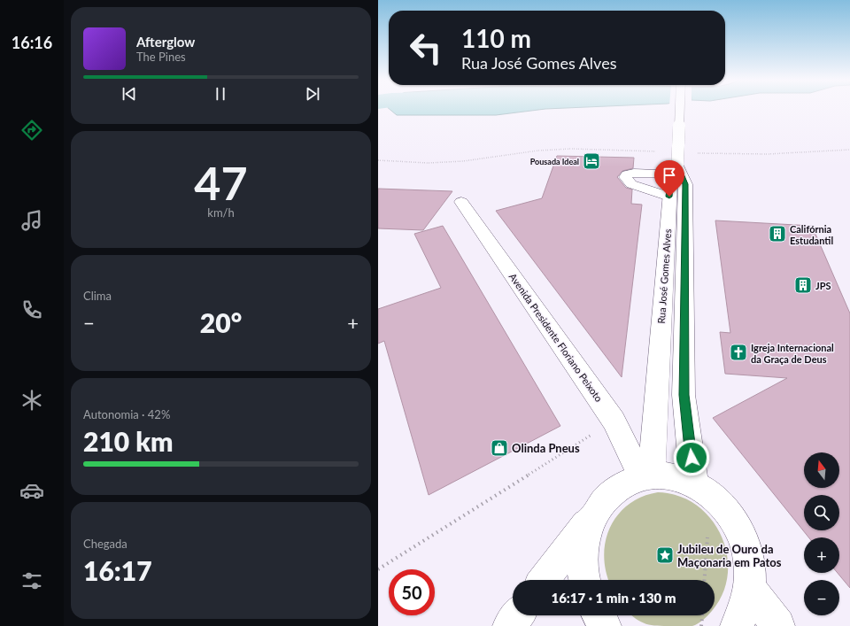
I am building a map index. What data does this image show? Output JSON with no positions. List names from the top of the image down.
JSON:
{
  "streets": {
    "main road": ["Rua José Gomes Alves", "Avenida Presidente Floriano Peixoto"]
  },
  "crossings": [
    ["Rua José Gomes Alves", "Avenida Presidente Floriano Peixoto"]
  ],
  "places": {
    "hotel": ["Pousada Ideal"],
    "building": ["Califórnia Estudantil", "JPS"],
    "church": ["Igreja Internacional da Graça de Deus"],
    "shop": ["Olinda Pneus"],
    "place": ["Jubileu de Ouro da Maçonaria em Patos"]
  },
  "north": "top",
  "page": {
    "tabs": "16:16",
    "turn": ["110 m", "Rua José Gomes Alves"],
    "song": ["Afterglow", "The Pines"],
    "tile": [
      ["47", "km/h"],
      "Clima",
      ["Autonomia · 42%", "210 km"],
      ["Chegada", "16:17"]
    ],
    "heat": ["−", "20°", "+"],
    "map_buttons": ["+", "−"],
    "limit": "50",
    "trip": "16:17 · 1 min · 130 m"
  }
}
